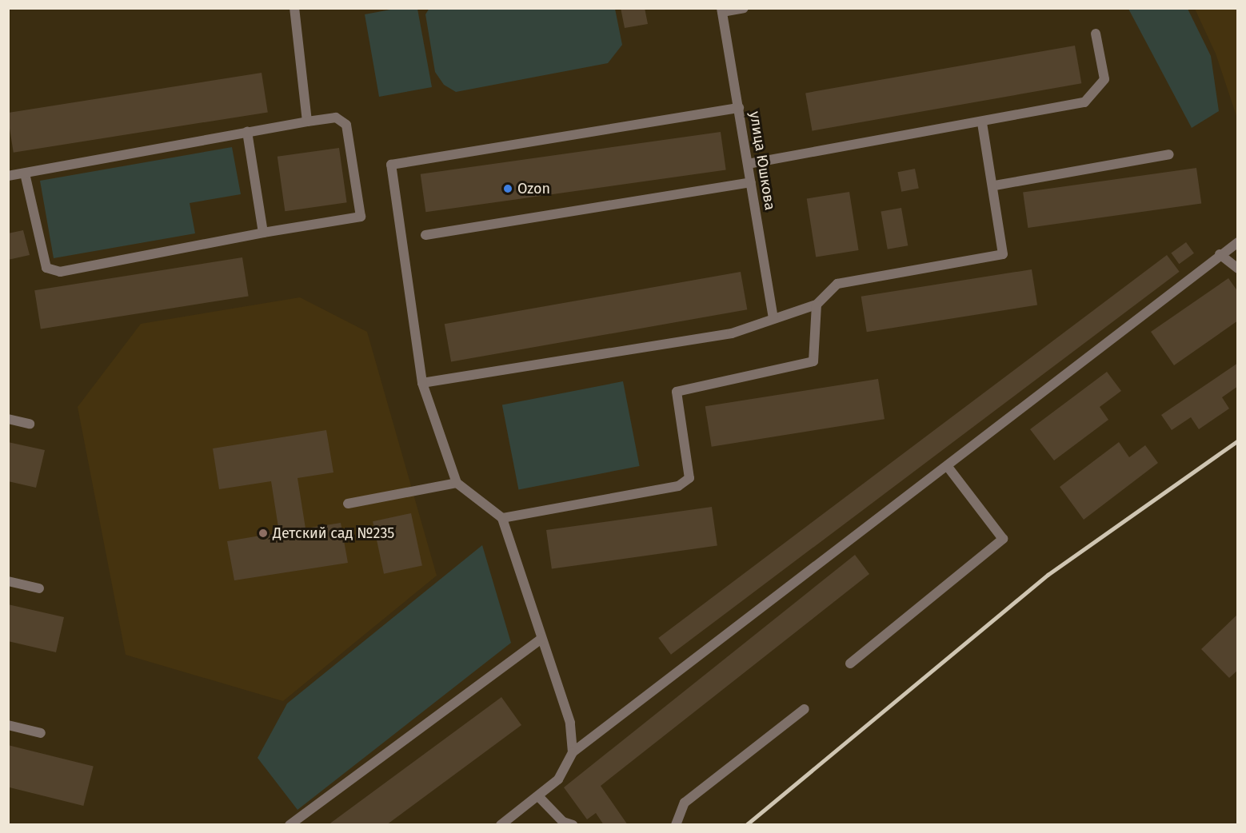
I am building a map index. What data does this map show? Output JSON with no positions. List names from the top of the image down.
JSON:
{
  "streets": {
    "street": ["улица Юшкова"]
  },
  "places": ["Ozon", "Детский сад №235"]
}
